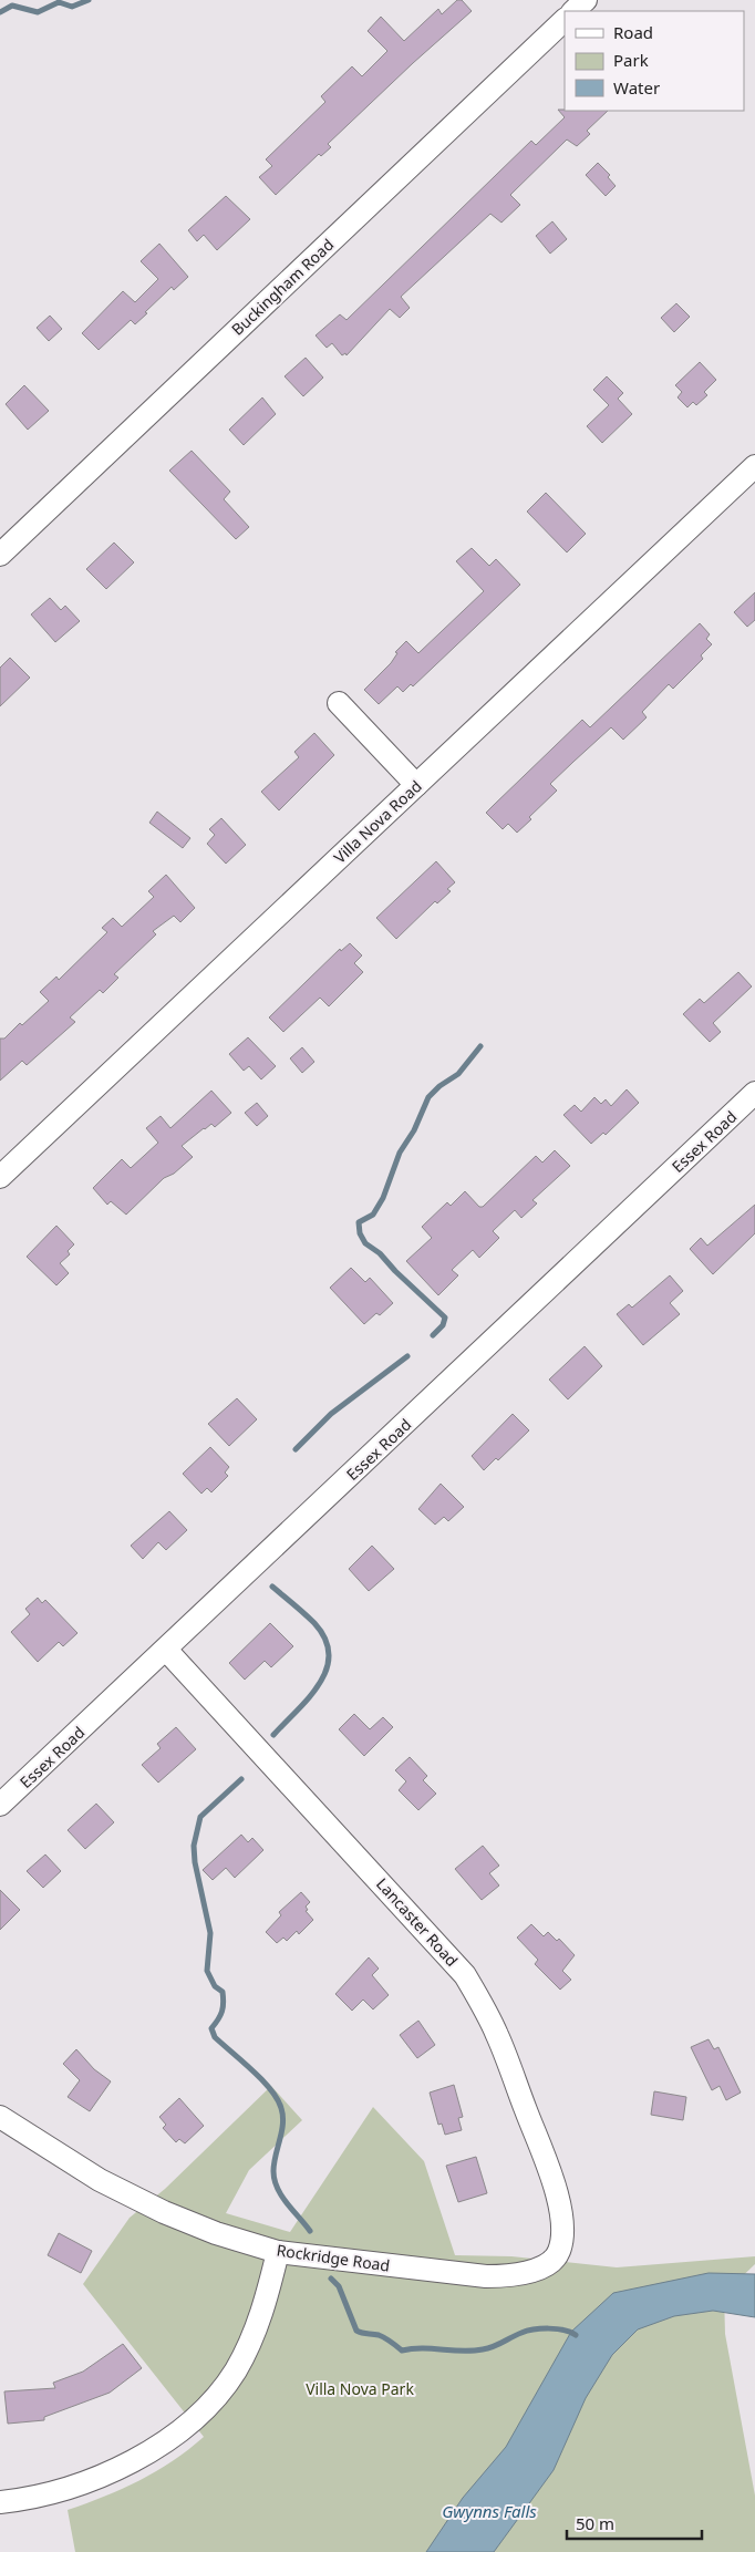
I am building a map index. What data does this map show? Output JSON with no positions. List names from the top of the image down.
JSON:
{
  "streets": {
    "street": [
      "Buckingham Road",
      "Villa Nova Road",
      "Essex Road",
      "Lancaster Road",
      "Rockridge Road"
    ]
  },
  "crossings": [
    ["Essex Road", "Lancaster Road"],
    ["Lancaster Road", "Rockridge Road"]
  ],
  "water": ["Gwynns Falls"],
  "parks": ["Villa Nova Park"],
  "legend": ["Road", "Park", "Water"],
  "scale_bar": "50 m"
}
